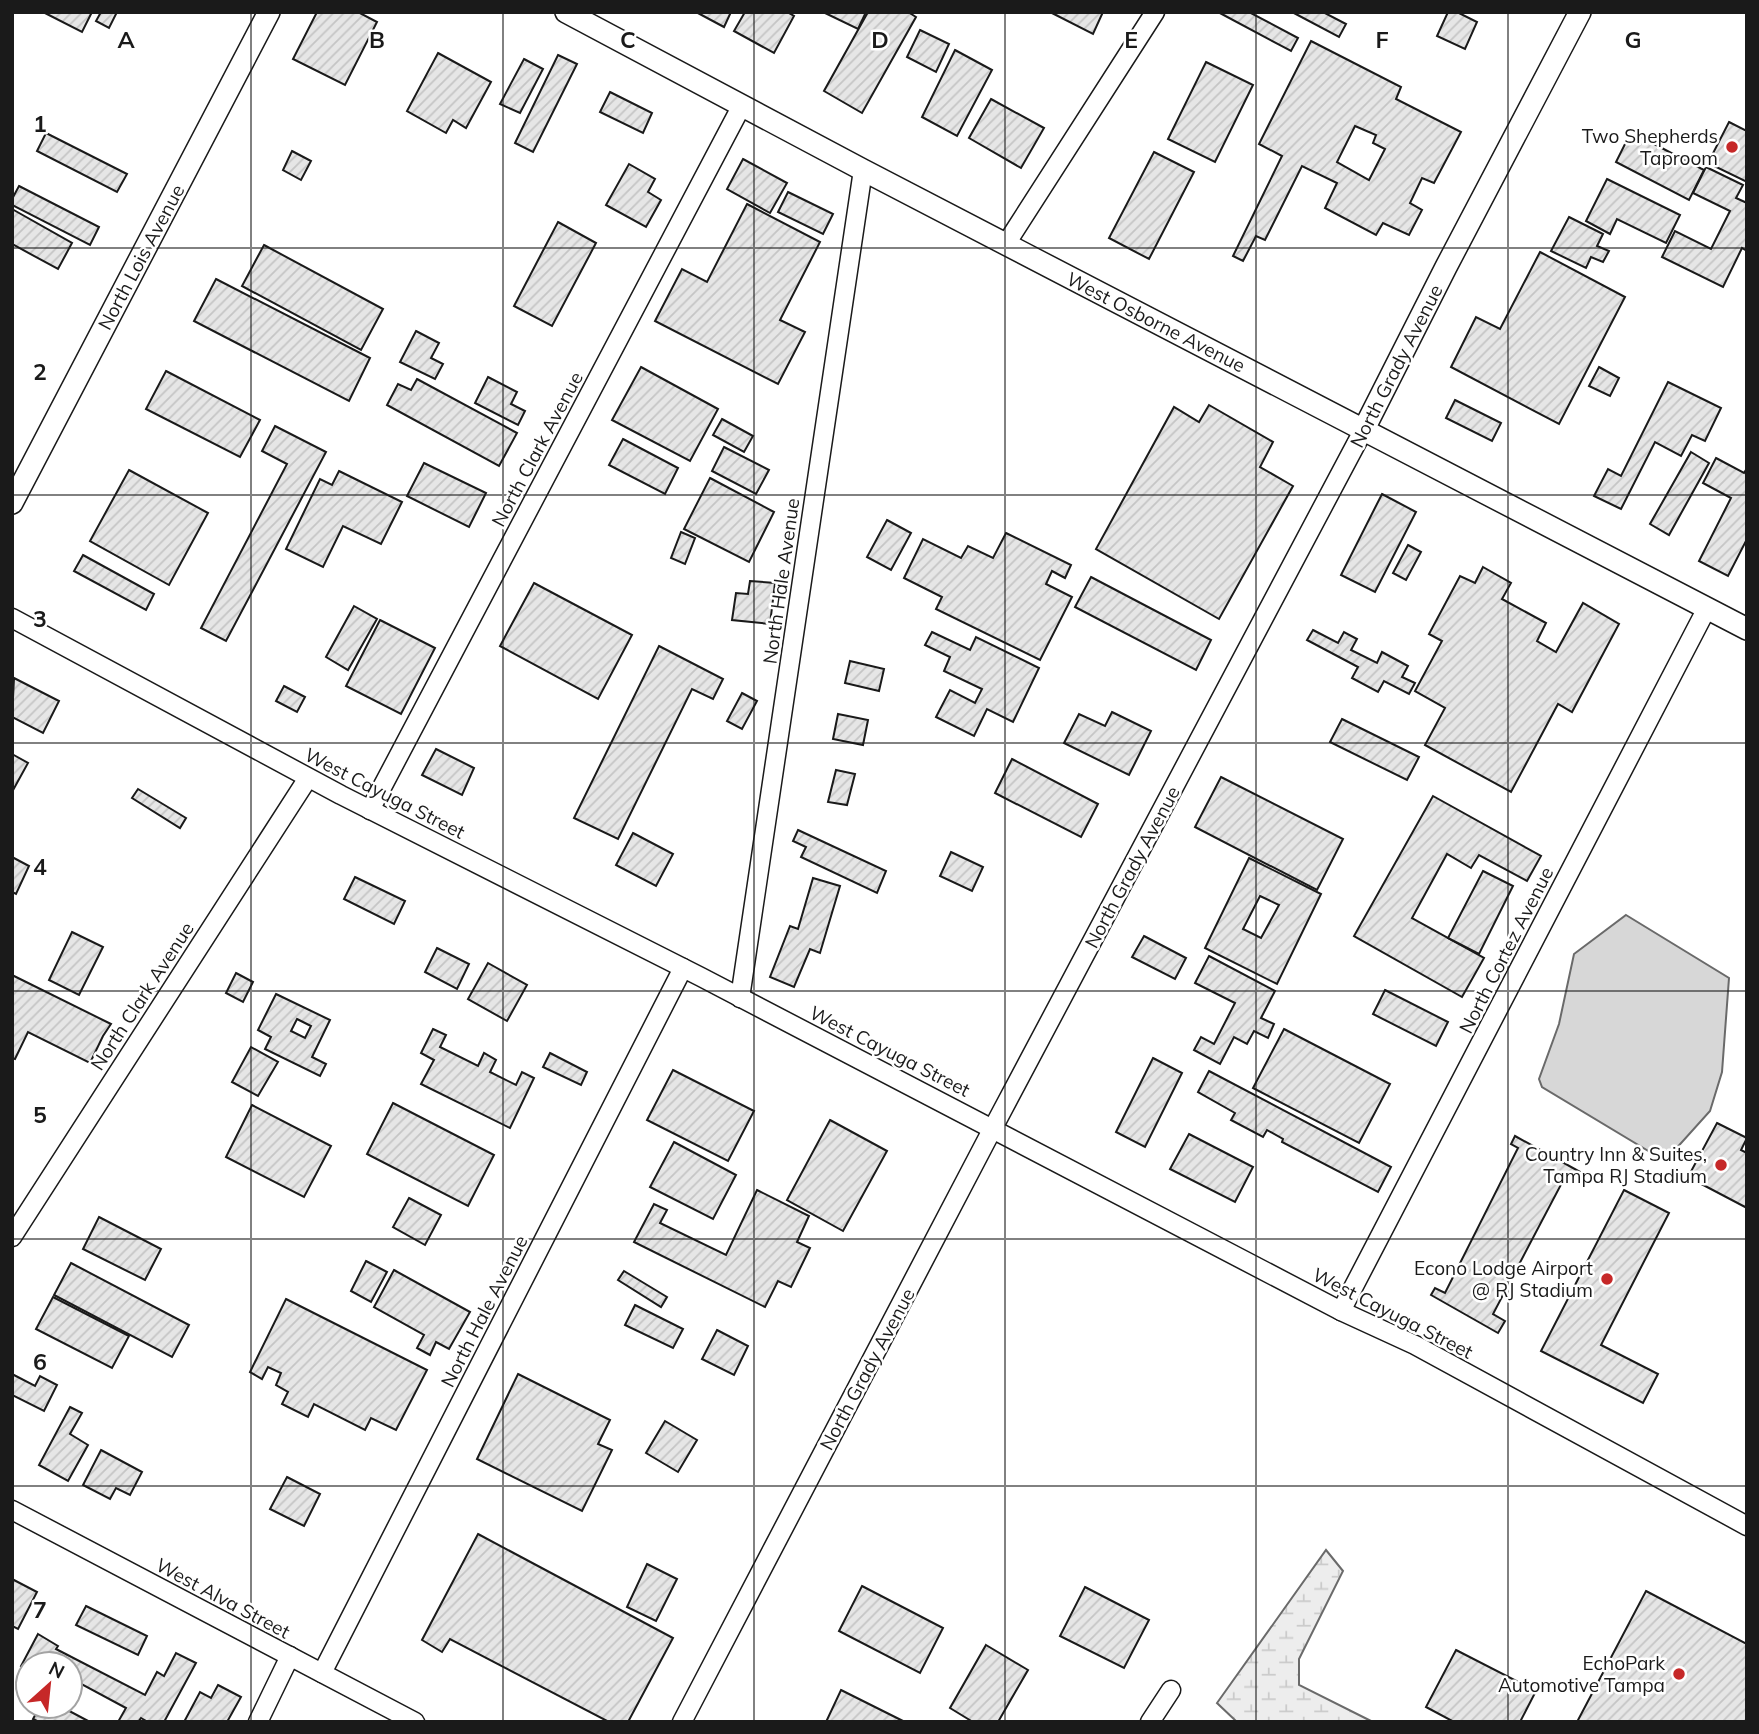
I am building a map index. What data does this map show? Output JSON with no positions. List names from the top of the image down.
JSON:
{
  "streets": {
    "street": [
      "North Lois Avenue",
      "West Osborne Avenue",
      "North Grady Avenue",
      "North Clark Avenue",
      "North Hale Avenue",
      "West Cayuga Street",
      "North Cortez Avenue",
      "West Alva Street"
    ]
  },
  "crossings": [
    ["West Osborne Avenue", "North Grady Avenue"],
    ["West Osborne Avenue", "North Clark Avenue"],
    ["West Osborne Avenue", "North Hale Avenue"],
    ["West Osborne Avenue", "North Cortez Avenue"],
    ["North Grady Avenue", "West Cayuga Street"],
    ["North Clark Avenue", "West Cayuga Street"],
    ["North Hale Avenue", "West Cayuga Street"],
    ["North Hale Avenue", "West Alva Street"],
    ["West Cayuga Street", "North Cortez Avenue"]
  ],
  "places": [
    "Two Shepherds Taproom",
    "Country Inn & Suites, Tampa RJ Stadium",
    "Econo Lodge Airport @ RJ Stadium",
    "EchoPark Automotive Tampa"
  ],
  "north": "top right",
  "grid": {
    "columns": [
      "A",
      "B",
      "C",
      "D",
      "E",
      "F",
      "G"
    ],
    "rows": [
      "1",
      "2",
      "3",
      "4",
      "5",
      "6",
      "7"
    ]
  }
}
